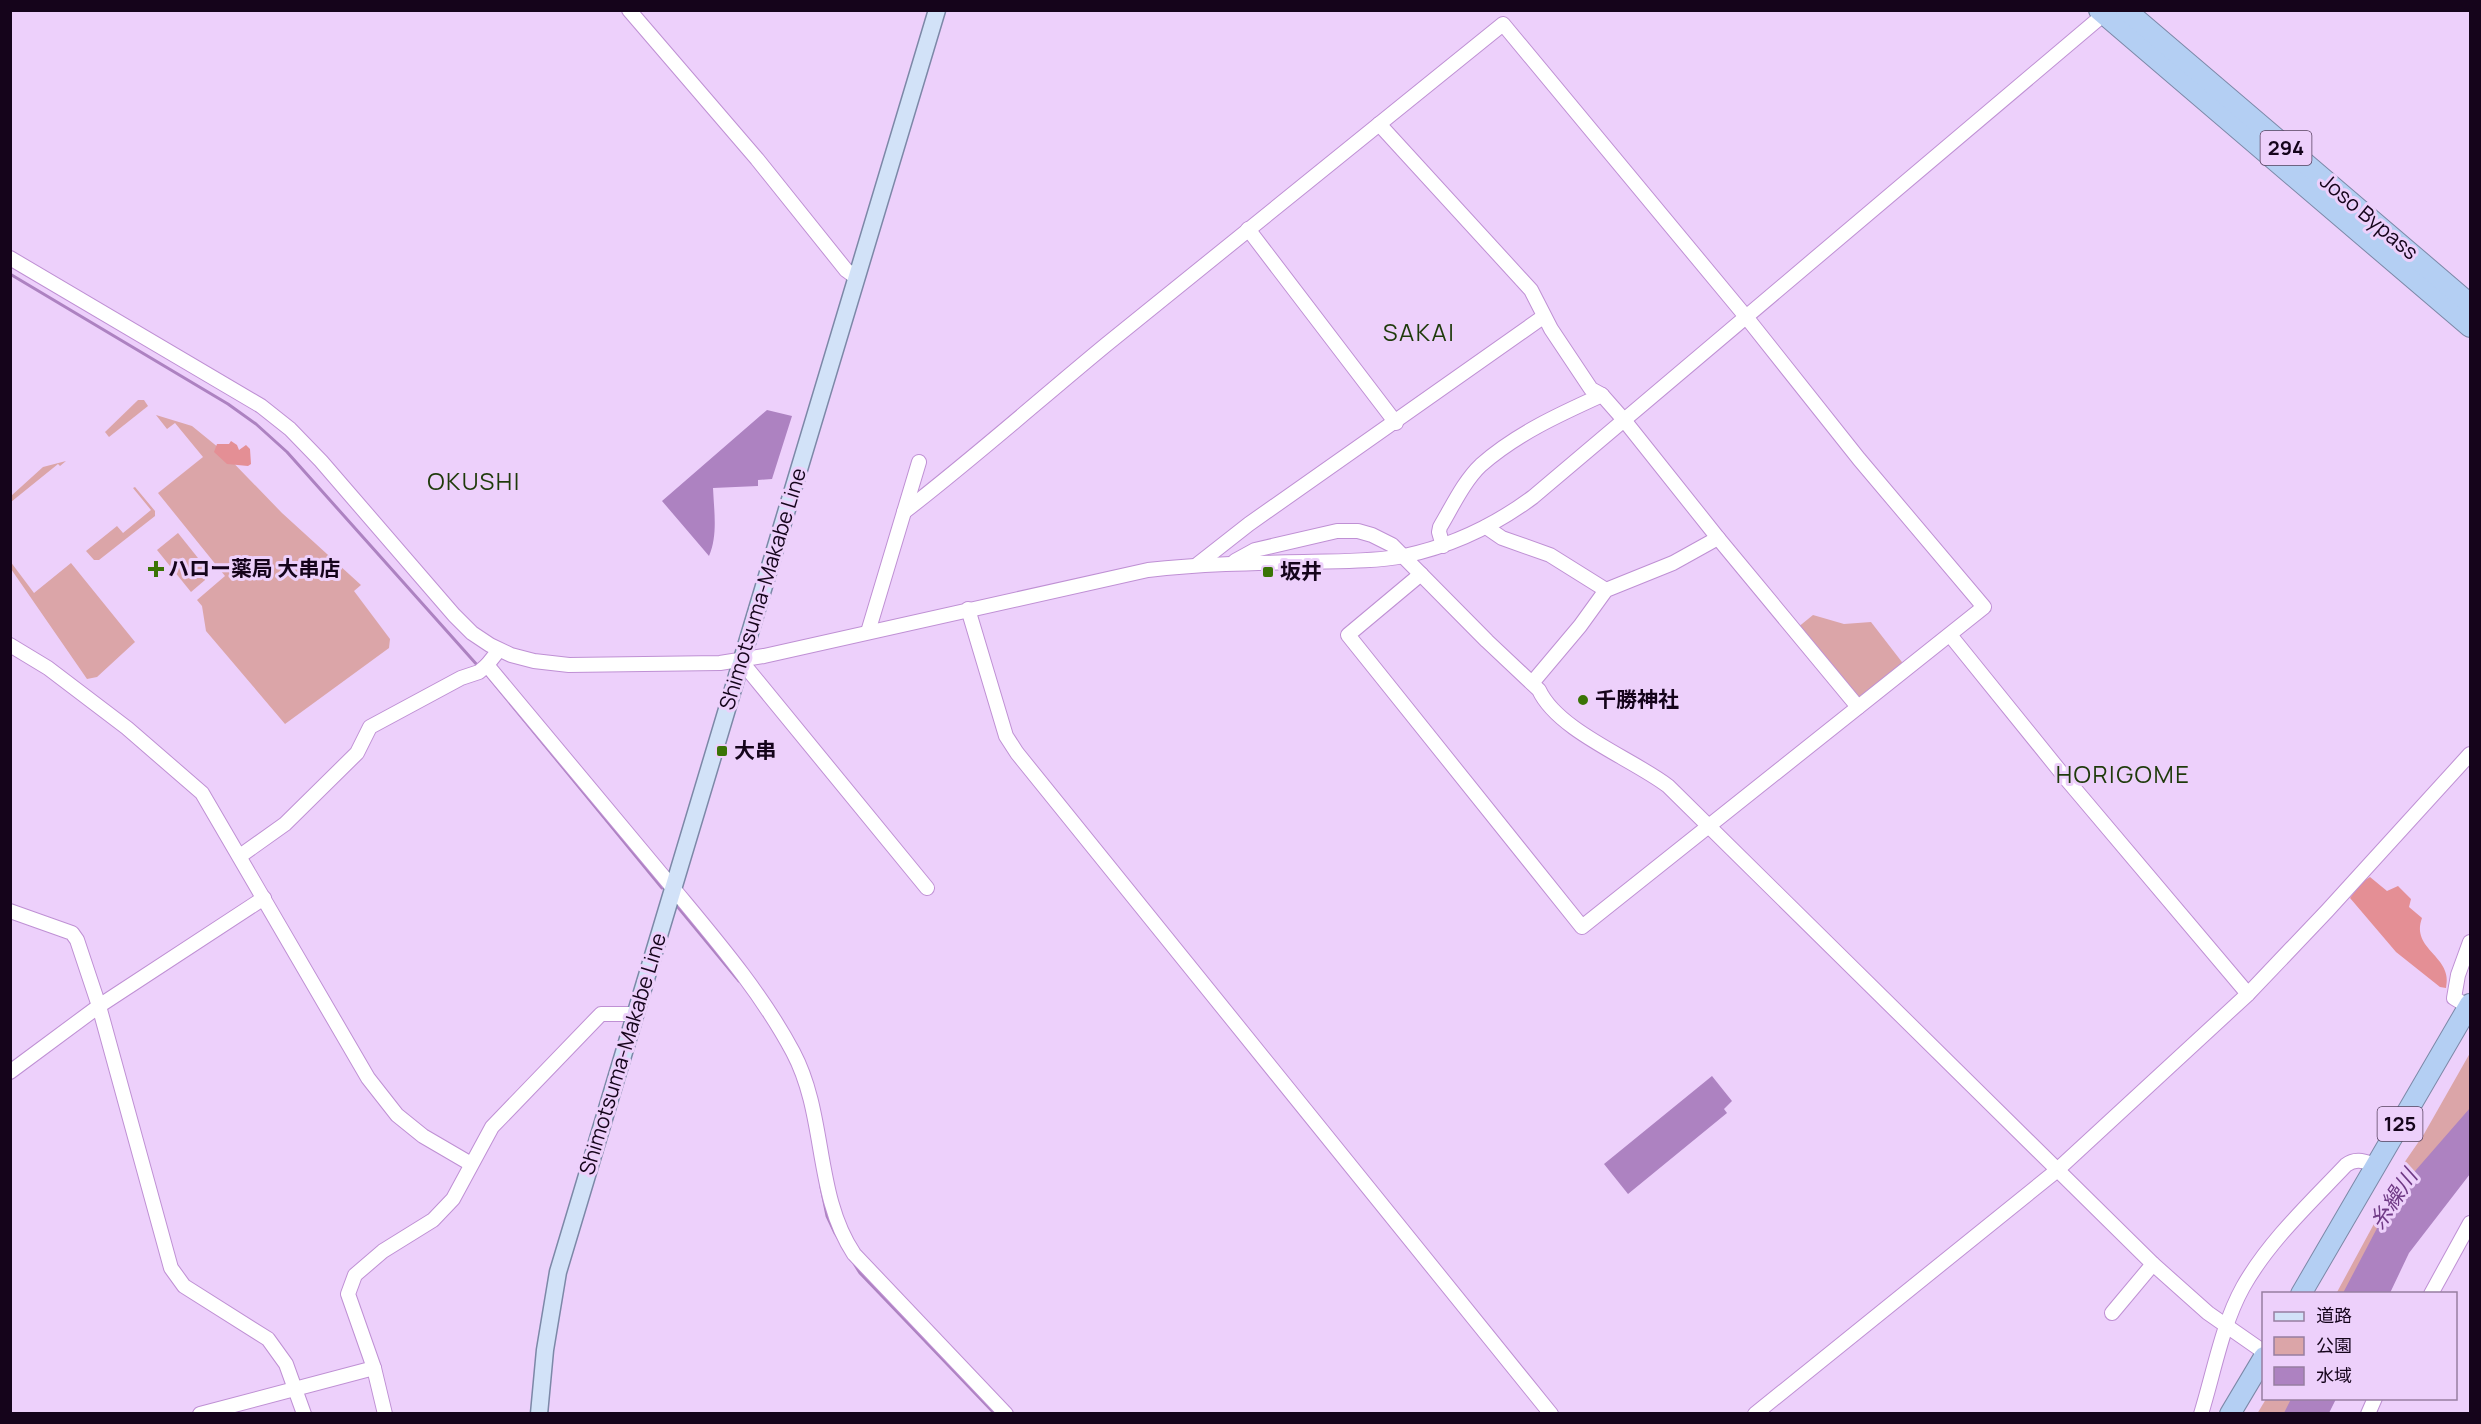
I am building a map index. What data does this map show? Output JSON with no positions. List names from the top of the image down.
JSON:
{
  "streets": {
    "highway": ["294", "Joso Bypass", "125"],
    "main road": ["Shimotsuma-Makabe Line"]
  },
  "crossings": [
    ["294", "Joso Bypass"]
  ],
  "districts": ["SAKAI", "OKUSHI", "HORIGOME"],
  "water": ["糸繰川"],
  "places": {
    "health": ["ハロー薬局 大串店"],
    "transit": ["坂井", "大串"],
    "other": ["千勝神社"]
  },
  "legend": ["道路", "公園", "水域"]
}
